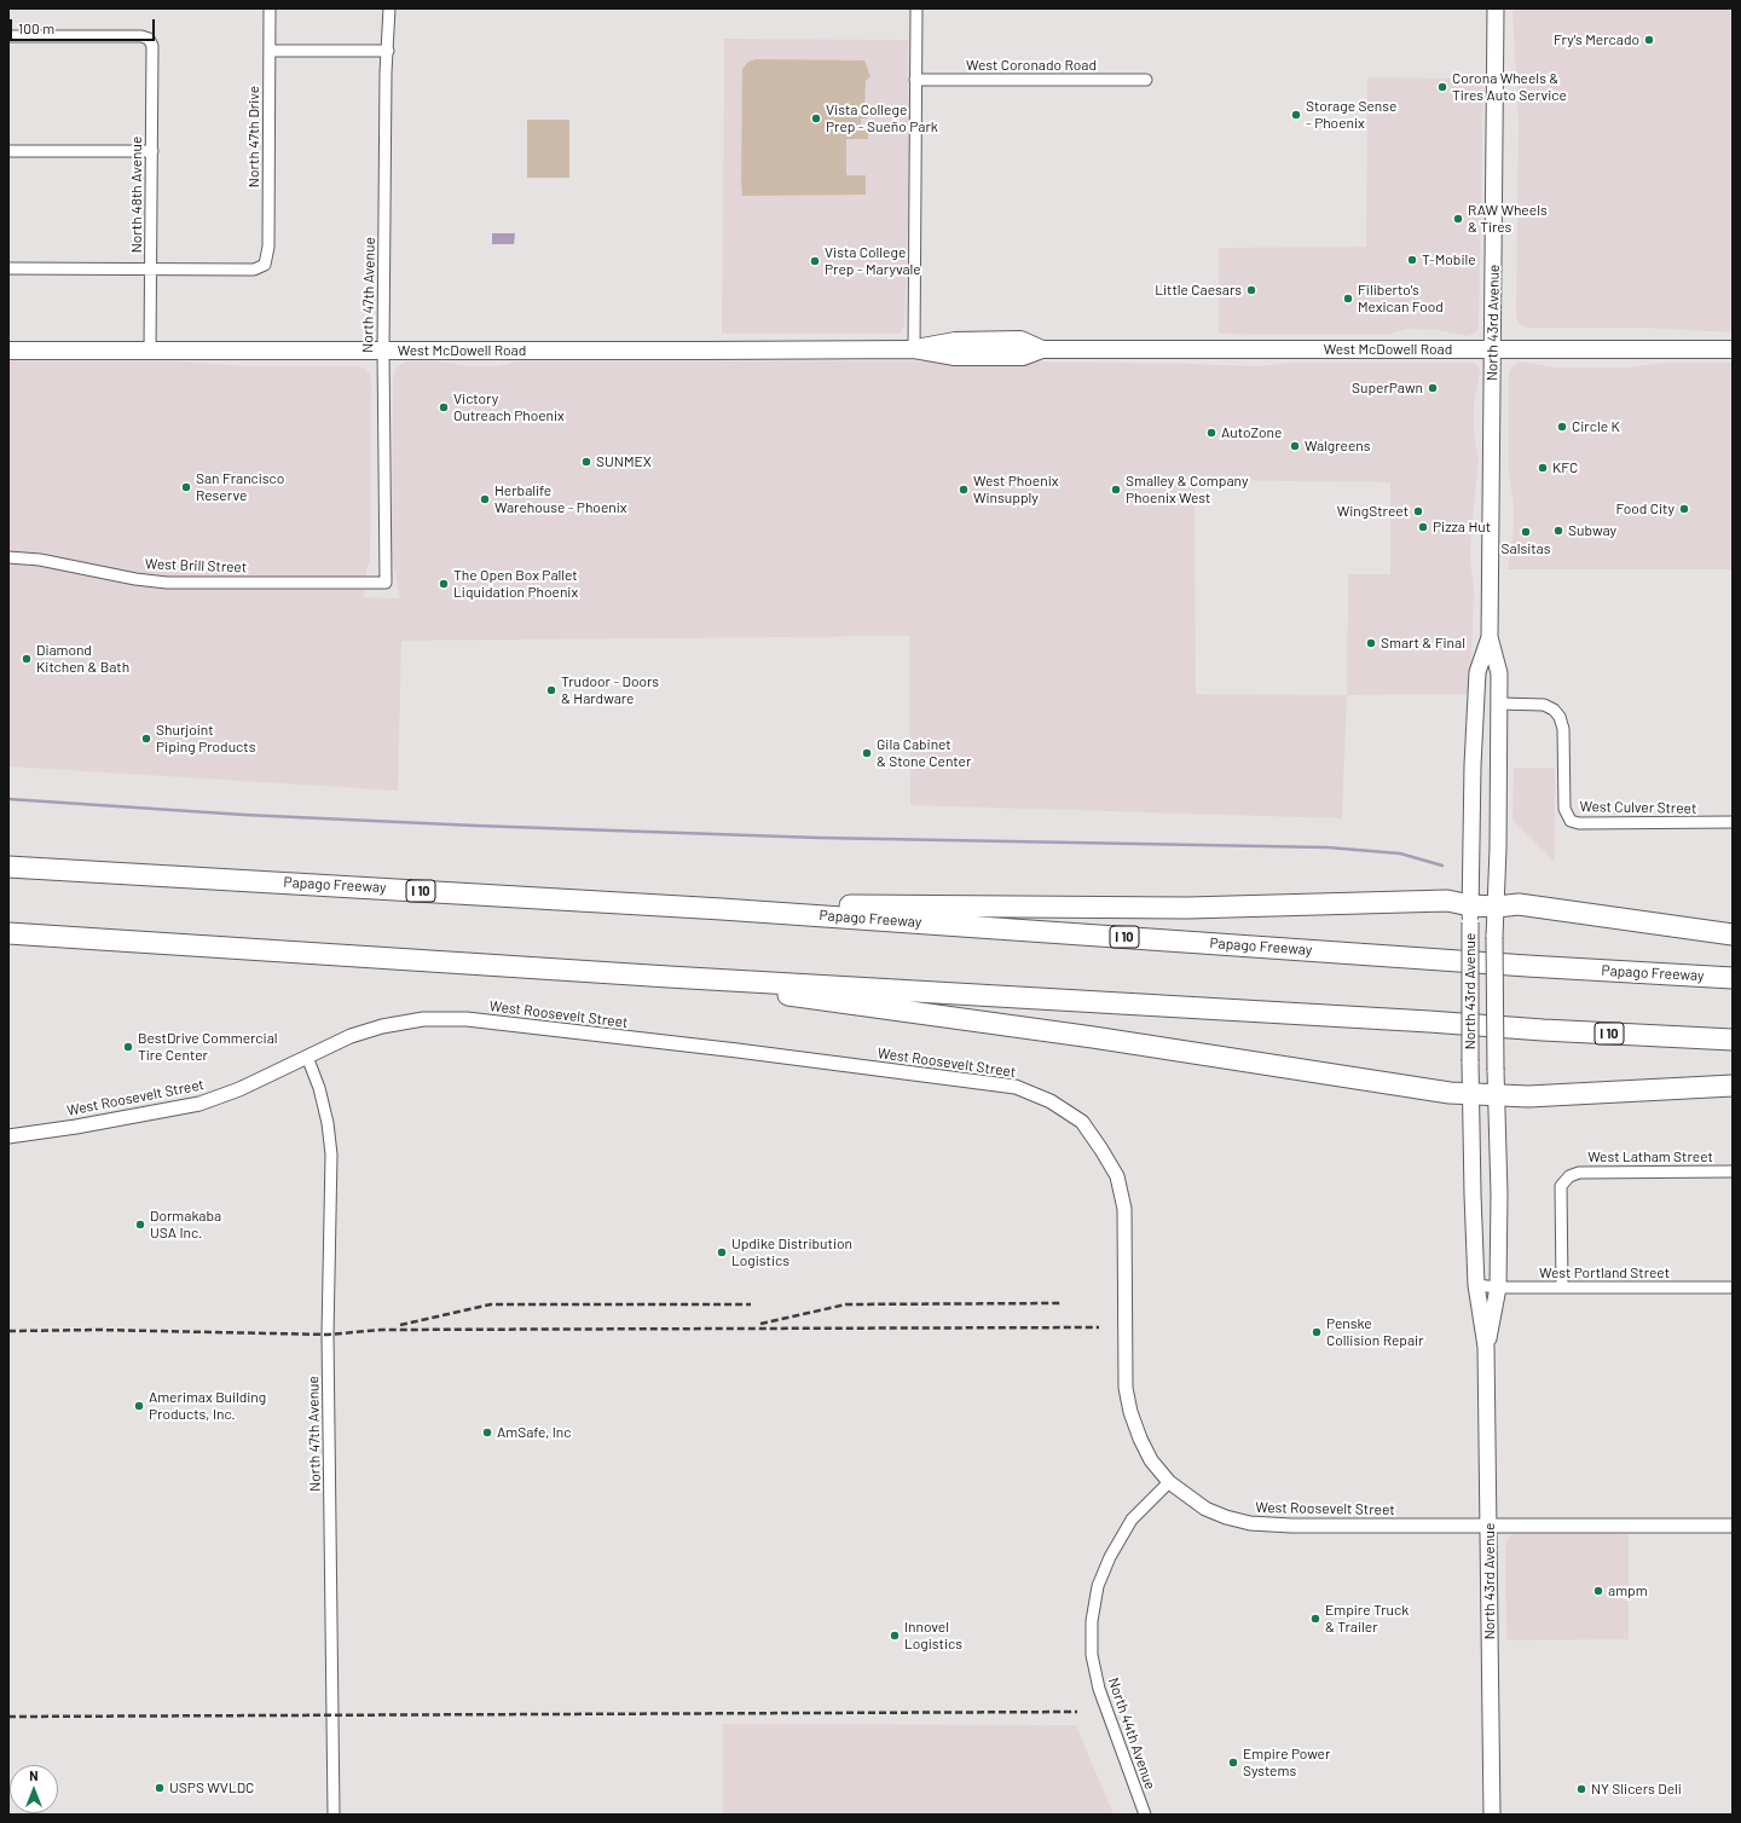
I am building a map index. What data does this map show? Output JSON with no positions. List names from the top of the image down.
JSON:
{
  "streets": {
    "highway": ["Papago Freeway", "I 10"],
    "main road": ["North 43rd Avenue", "West McDowell Road"],
    "street": [
      "West Coronado Road",
      "North 47th Drive",
      "North 48th Avenue",
      "North 47th Avenue",
      "West Brill Street",
      "West Culver Street",
      "West Roosevelt Street",
      "West Latham Street",
      "West Portland Street",
      "North 44th Avenue"
    ]
  },
  "crossings": [
    ["North 47th Drive", "North 48th Avenue"],
    ["North 48th Avenue", "West McDowell Road"],
    ["North 47th Avenue", "West McDowell Road"],
    ["North 47th Avenue", "West Brill Street"],
    ["North 47th Avenue", "West Roosevelt Street"],
    ["North 43rd Avenue", "West McDowell Road"],
    ["North 43rd Avenue", "West Culver Street"],
    ["North 43rd Avenue", "West Roosevelt Street"],
    ["North 43rd Avenue", "West Portland Street"],
    ["West Roosevelt Street", "North 44th Avenue"],
    ["West Latham Street", "West Portland Street"]
  ],
  "places": [
    "Fry's Mercado",
    "Corona Wheels & Tires Auto Service",
    "Storage Sense - Phoenix",
    "Vista College Prep - Sueño Park",
    "RAW Wheels & Tires",
    "T-Mobile",
    "Vista College Prep - Maryvale",
    "Little Caesars",
    "Filiberto's Mexican Food",
    "SuperPawn",
    "Victory Outreach Phoenix",
    "Circle K",
    "AutoZone",
    "Walgreens",
    "SUNMEX",
    "KFC",
    "San Francisco Reserve",
    "West Phoenix Winsupply",
    "Smalley & Company Phoenix West",
    "Herbalife Warehouse - Phoenix",
    "Food City",
    "WingStreet",
    "Pizza Hut",
    "Subway",
    "Salsitas",
    "The Open Box Pallet Liquidation Phoenix",
    "Smart & Final",
    "Diamond Kitchen & Bath",
    "Trudoor - Doors & Hardware",
    "Shurjoint Piping Products",
    "Gila Cabinet & Stone Center",
    "BestDrive Commercial Tire Center",
    "Dormakaba USA Inc.",
    "Updike Distribution Logistics",
    "Penske Collision Repair",
    "Amerimax Building Products, Inc.",
    "AmSafe, Inc",
    "ampm",
    "Empire Truck & Trailer",
    "Innovel Logistics",
    "Empire Power Systems",
    "USPS WVLDC",
    "NY Slicers Deli"
  ],
  "scale_bar": "100 m",
  "north": "top"
}
